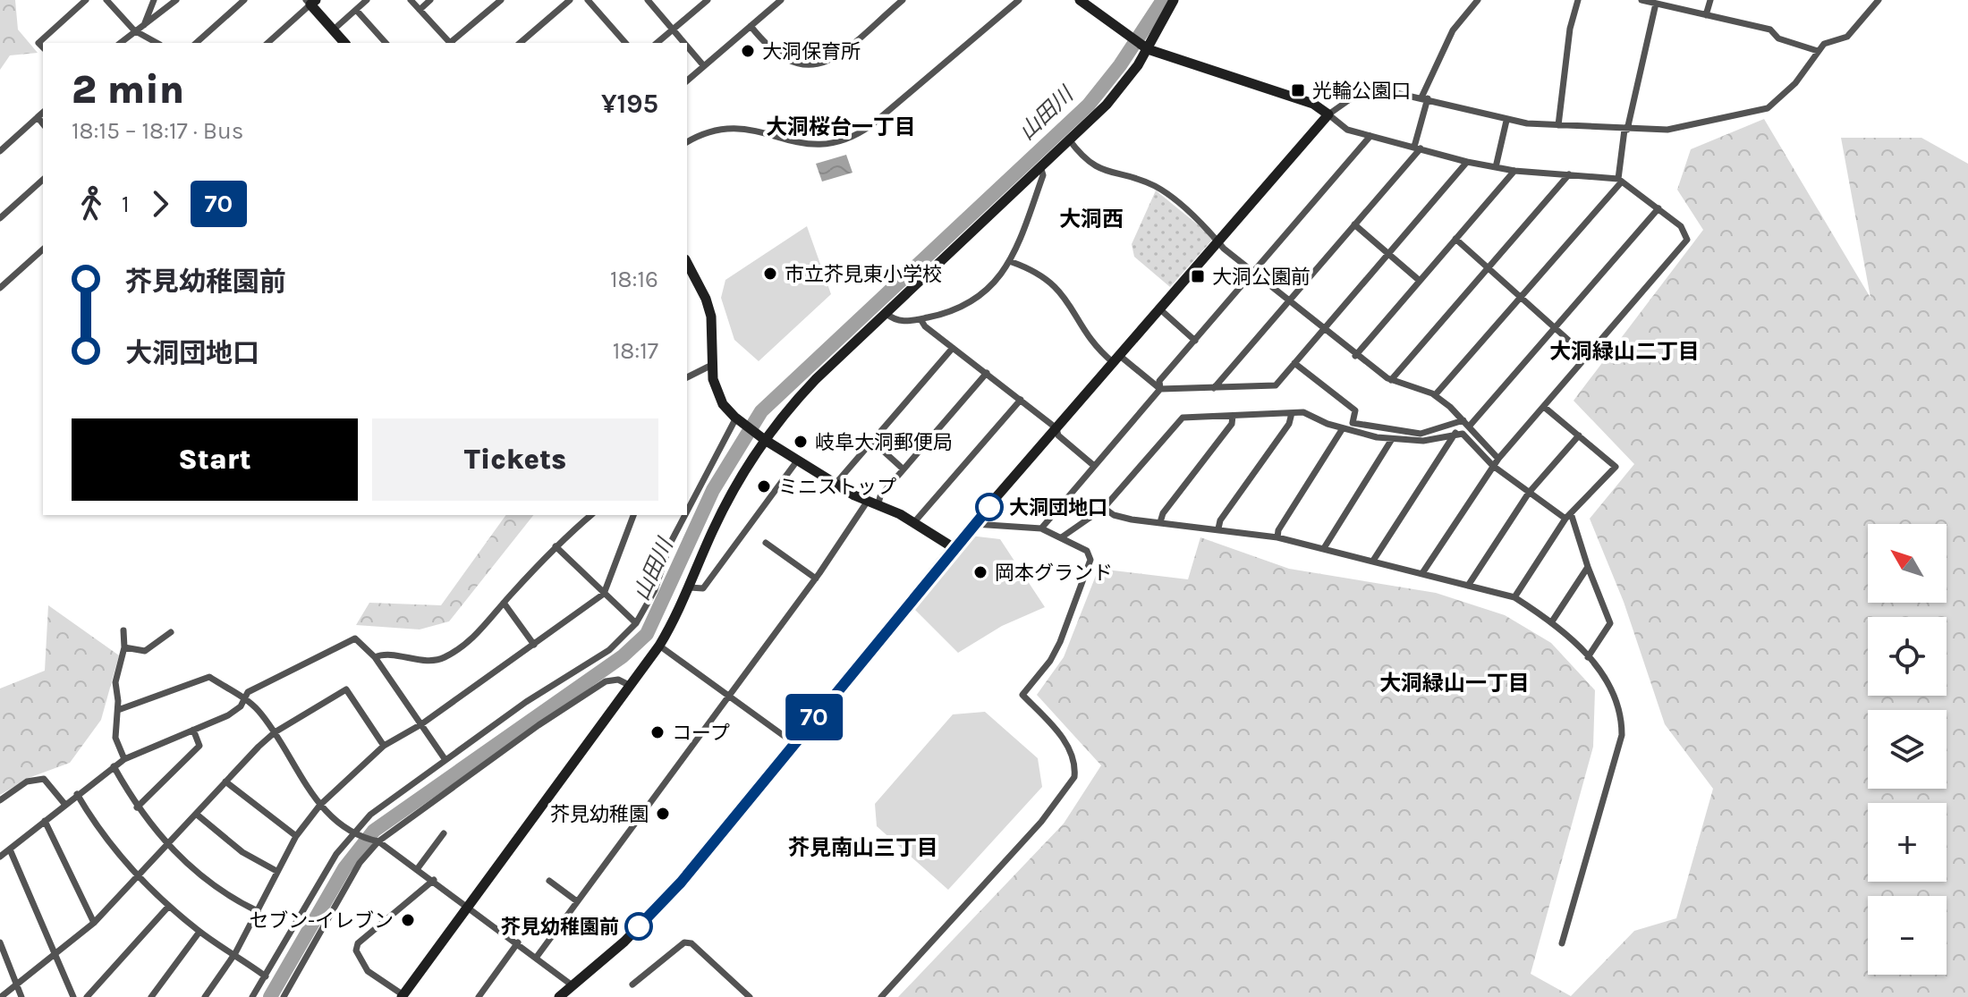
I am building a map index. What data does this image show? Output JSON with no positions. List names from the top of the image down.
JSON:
{
  "districts": [
    "大洞桜台一丁目",
    "大洞西",
    "大洞緑山二丁目",
    "大洞緑山一丁目",
    "芥見南山三丁目"
  ],
  "water": ["山田川"],
  "places": {
    "other": [
      "大洞保育所",
      "市立芥見東小学校",
      "岐阜大洞郵便局",
      "ミニストップ",
      "大洞団地口",
      "岡本グランド",
      "コープ",
      "芥見幼稚園",
      "セブン-イレブン",
      "芥見幼稚園前"
    ],
    "transit": ["光輪公園口", "大洞公園前"]
  },
  "lines": ["bus line 70"],
  "north": "top left",
  "page": {
    "on_map": "70",
    "heading": ["2 min", "18:15 – 18:17 · Bus", "¥195"],
    "legs": ["1", "70"],
    "list": [
      {
        "name": "芥見幼稚園前",
        "value": "18:16"
      },
      {
        "name": "大洞団地口",
        "value": "18:17"
      }
    ],
    "buttons": ["Start", "Tickets"],
    "map_buttons": ["+", "−"]
  }
}
